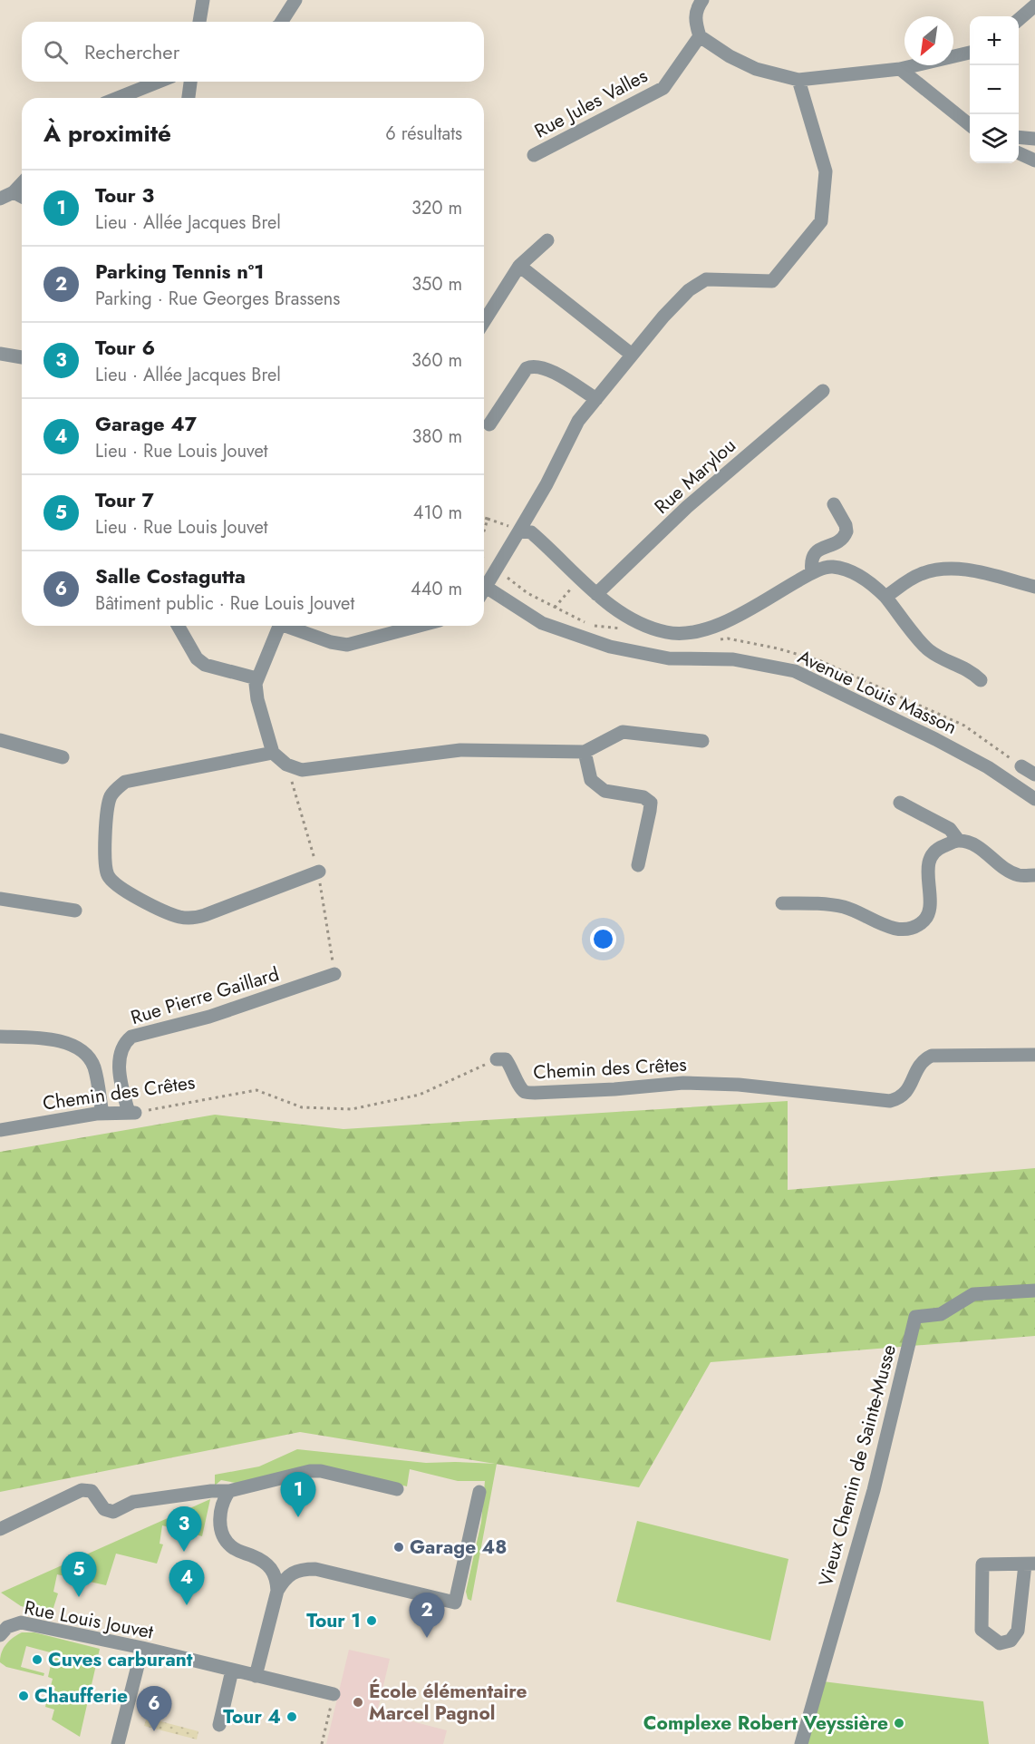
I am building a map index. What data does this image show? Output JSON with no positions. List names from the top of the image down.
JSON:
{
  "streets": {
    "street": [
      "Rue Jules Valles",
      "Rue Marylou",
      "Avenue Louis Masson",
      "Rue Pierre Gaillard",
      "Chemin des Crêtes",
      "Vieux Chemin de Sainte-Musse",
      "Rue Louis Jouvet"
    ]
  },
  "crossings": [
    ["Rue Pierre Gaillard", "Chemin des Crêtes"]
  ],
  "places": [
    "Garage 48",
    "Tour 1",
    "Cuves carburant",
    "Chaufferie",
    "École élémentaire Marcel Pagnol",
    "Tour 4",
    "Complexe Robert Veyssière"
  ],
  "north": "bottom left",
  "page": {
    "map_buttons": ["+", "−"],
    "search": "Rechercher",
    "heading": ["À proximité", "6 résultats"],
    "list": [
      {
        "mark": "1",
        "name": "Tour 3",
        "note": "Lieu · Allée Jacques Brel",
        "value": "320 m"
      },
      {
        "mark": "2",
        "name": "Parking Tennis n°1",
        "note": "Parking · Rue Georges Brassens",
        "value": "350 m"
      },
      {
        "mark": "3",
        "name": "Tour 6",
        "note": "Lieu · Allée Jacques Brel",
        "value": "360 m"
      },
      {
        "mark": "4",
        "name": "Garage 47",
        "note": "Lieu · Rue Louis Jouvet",
        "value": "380 m"
      },
      {
        "mark": "5",
        "name": "Tour 7",
        "note": "Lieu · Rue Louis Jouvet",
        "value": "410 m"
      },
      {
        "mark": "6",
        "name": "Salle Costagutta",
        "note": "Bâtiment public · Rue Louis Jouvet",
        "value": "440 m"
      }
    ],
    "pins": [
      "1",
      "3",
      "5",
      "4",
      "2",
      "6"
    ]
  }
}
